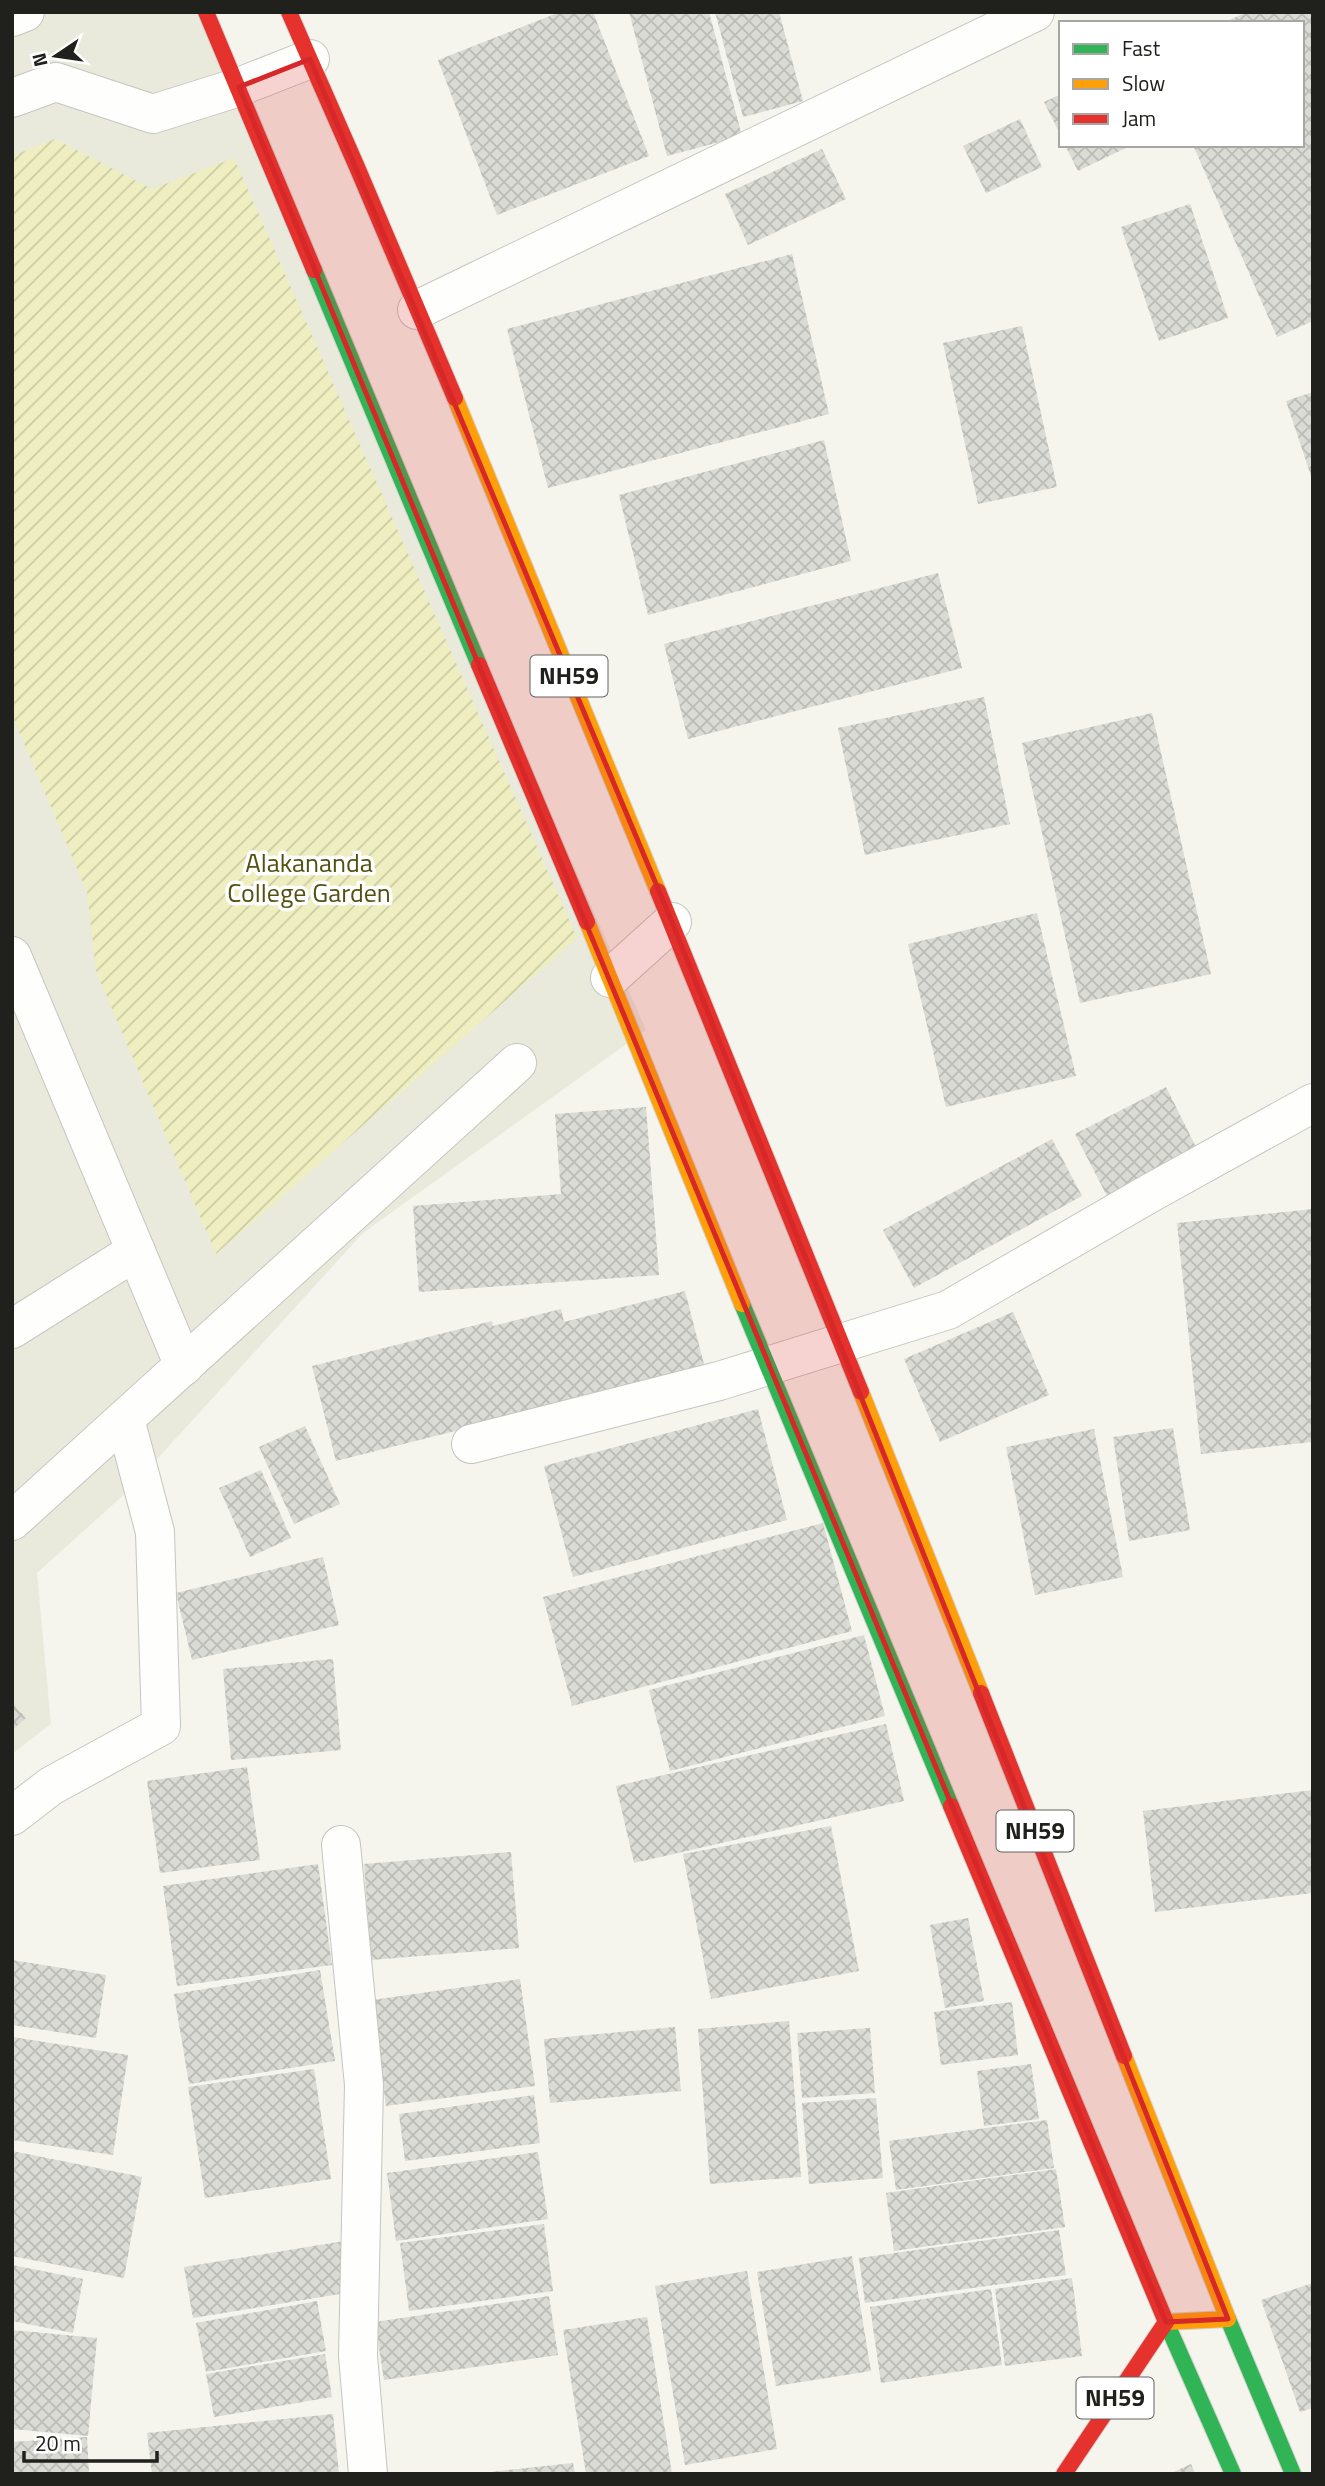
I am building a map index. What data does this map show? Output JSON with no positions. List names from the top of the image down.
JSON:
{
  "streets": {
    "main road": ["NH59"]
  },
  "parks": ["Alakananda College Garden"],
  "legend": ["Fast", "Slow", "Jam"],
  "scale_bar": "20 m",
  "north": "left"
}
